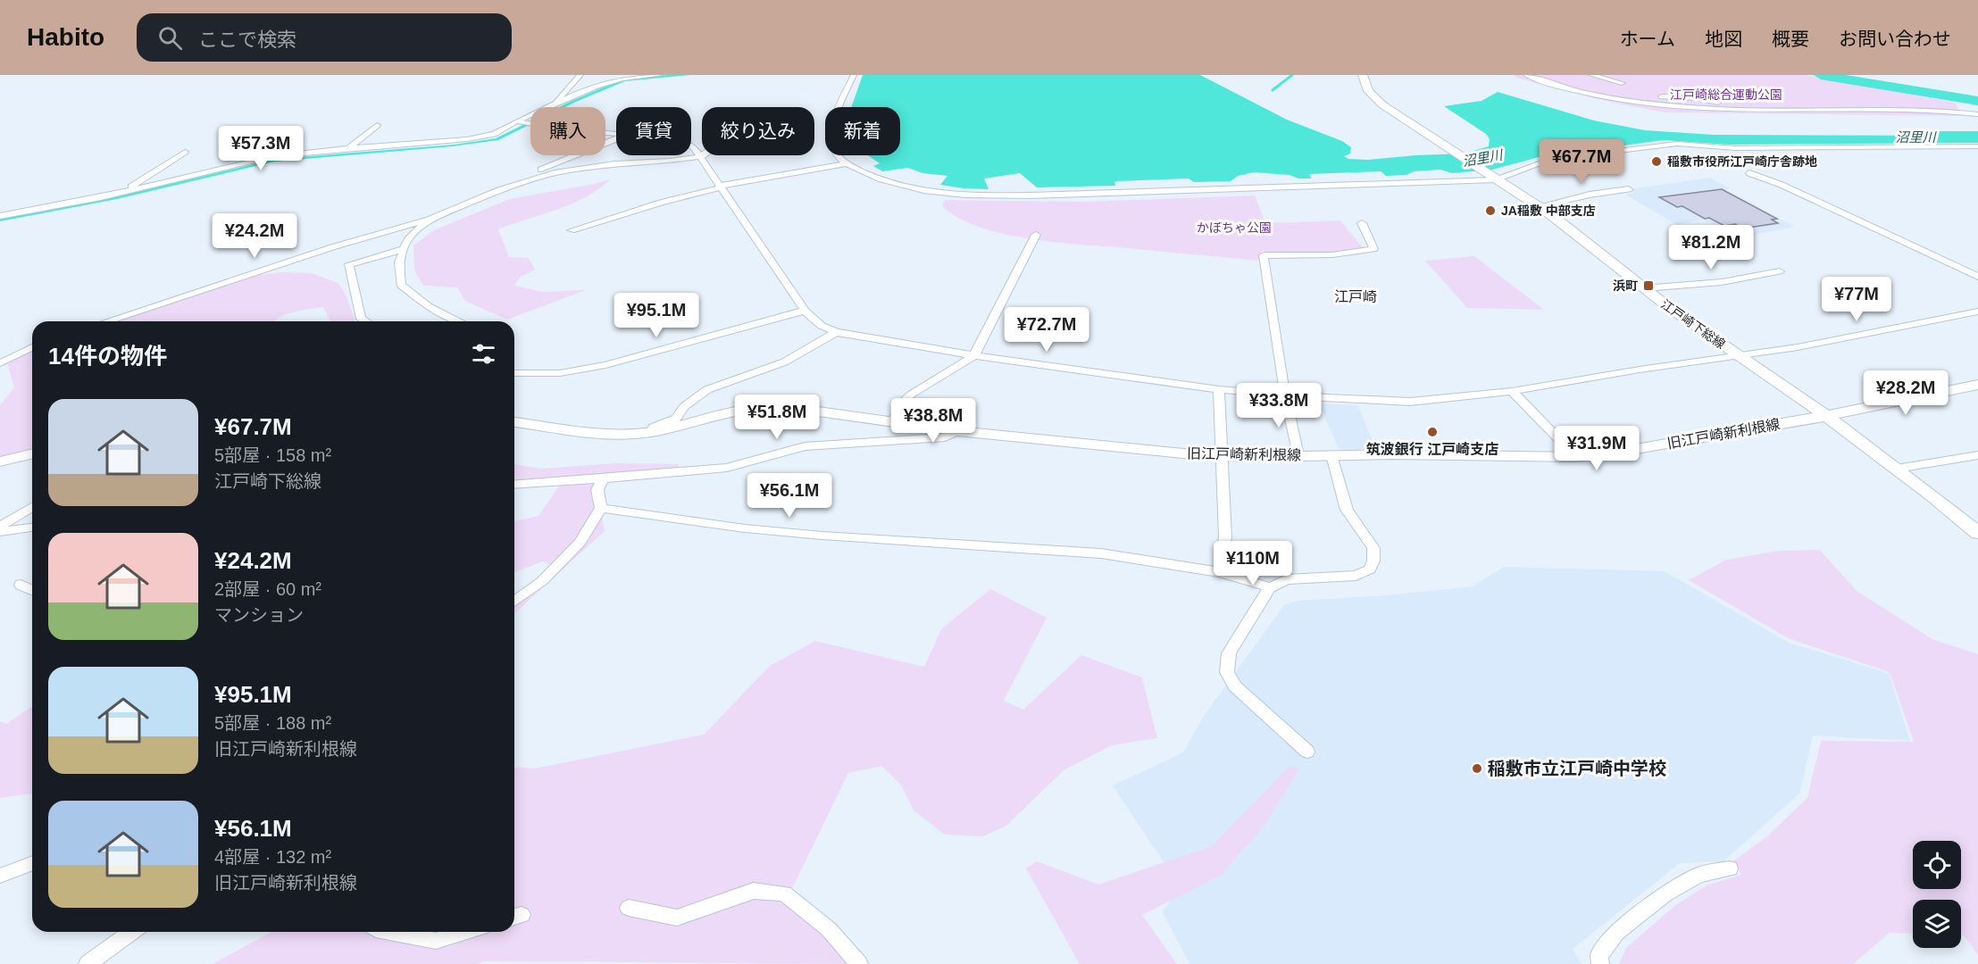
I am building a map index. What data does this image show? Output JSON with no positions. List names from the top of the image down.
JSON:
{
  "streets": {
    "street": ["江戸崎下総線", "旧江戸崎新利根線"]
  },
  "crossings": [
    ["江戸崎下総線", "旧江戸崎新利根線"]
  ],
  "districts": ["江戸崎"],
  "water": ["沼里川"],
  "parks": ["江戸崎総合運動公園", "かぼちゃ公園"],
  "places": {
    "other": [
      "稲敷市役所江戸崎庁舎跡地",
      "JA稲敷 中部支店",
      "筑波銀行 江戸崎支店",
      "稲敷市立江戸崎中学校"
    ],
    "transit": ["浜町"]
  },
  "page": {
    "header": "Habito",
    "search": "ここで検索",
    "nav": [
      "ホーム",
      "地図",
      "概要",
      "お問い合わせ"
    ],
    "chip": [
      "購入",
      "賃貸",
      "絞り込み",
      "新着"
    ],
    "price": [
      "¥57.3M",
      "¥67.7M",
      "¥24.2M",
      "¥81.2M",
      "¥77M",
      "¥95.1M",
      "¥72.7M",
      "¥28.2M",
      "¥33.8M",
      "¥51.8M",
      "¥38.8M",
      "¥31.9M",
      "¥56.1M",
      "¥110M"
    ],
    "heading": "14件の物件",
    "list": [
      {
        "name": "¥67.7M",
        "note": "5部屋 · 158 m² · 江戸崎下総線"
      },
      {
        "name": "¥24.2M",
        "note": "2部屋 · 60 m² · マンション"
      },
      {
        "name": "¥95.1M",
        "note": "5部屋 · 188 m² · 旧江戸崎新利根線"
      },
      {
        "name": "¥56.1M",
        "note": "4部屋 · 132 m² · 旧江戸崎新利根線"
      }
    ]
  }
}
